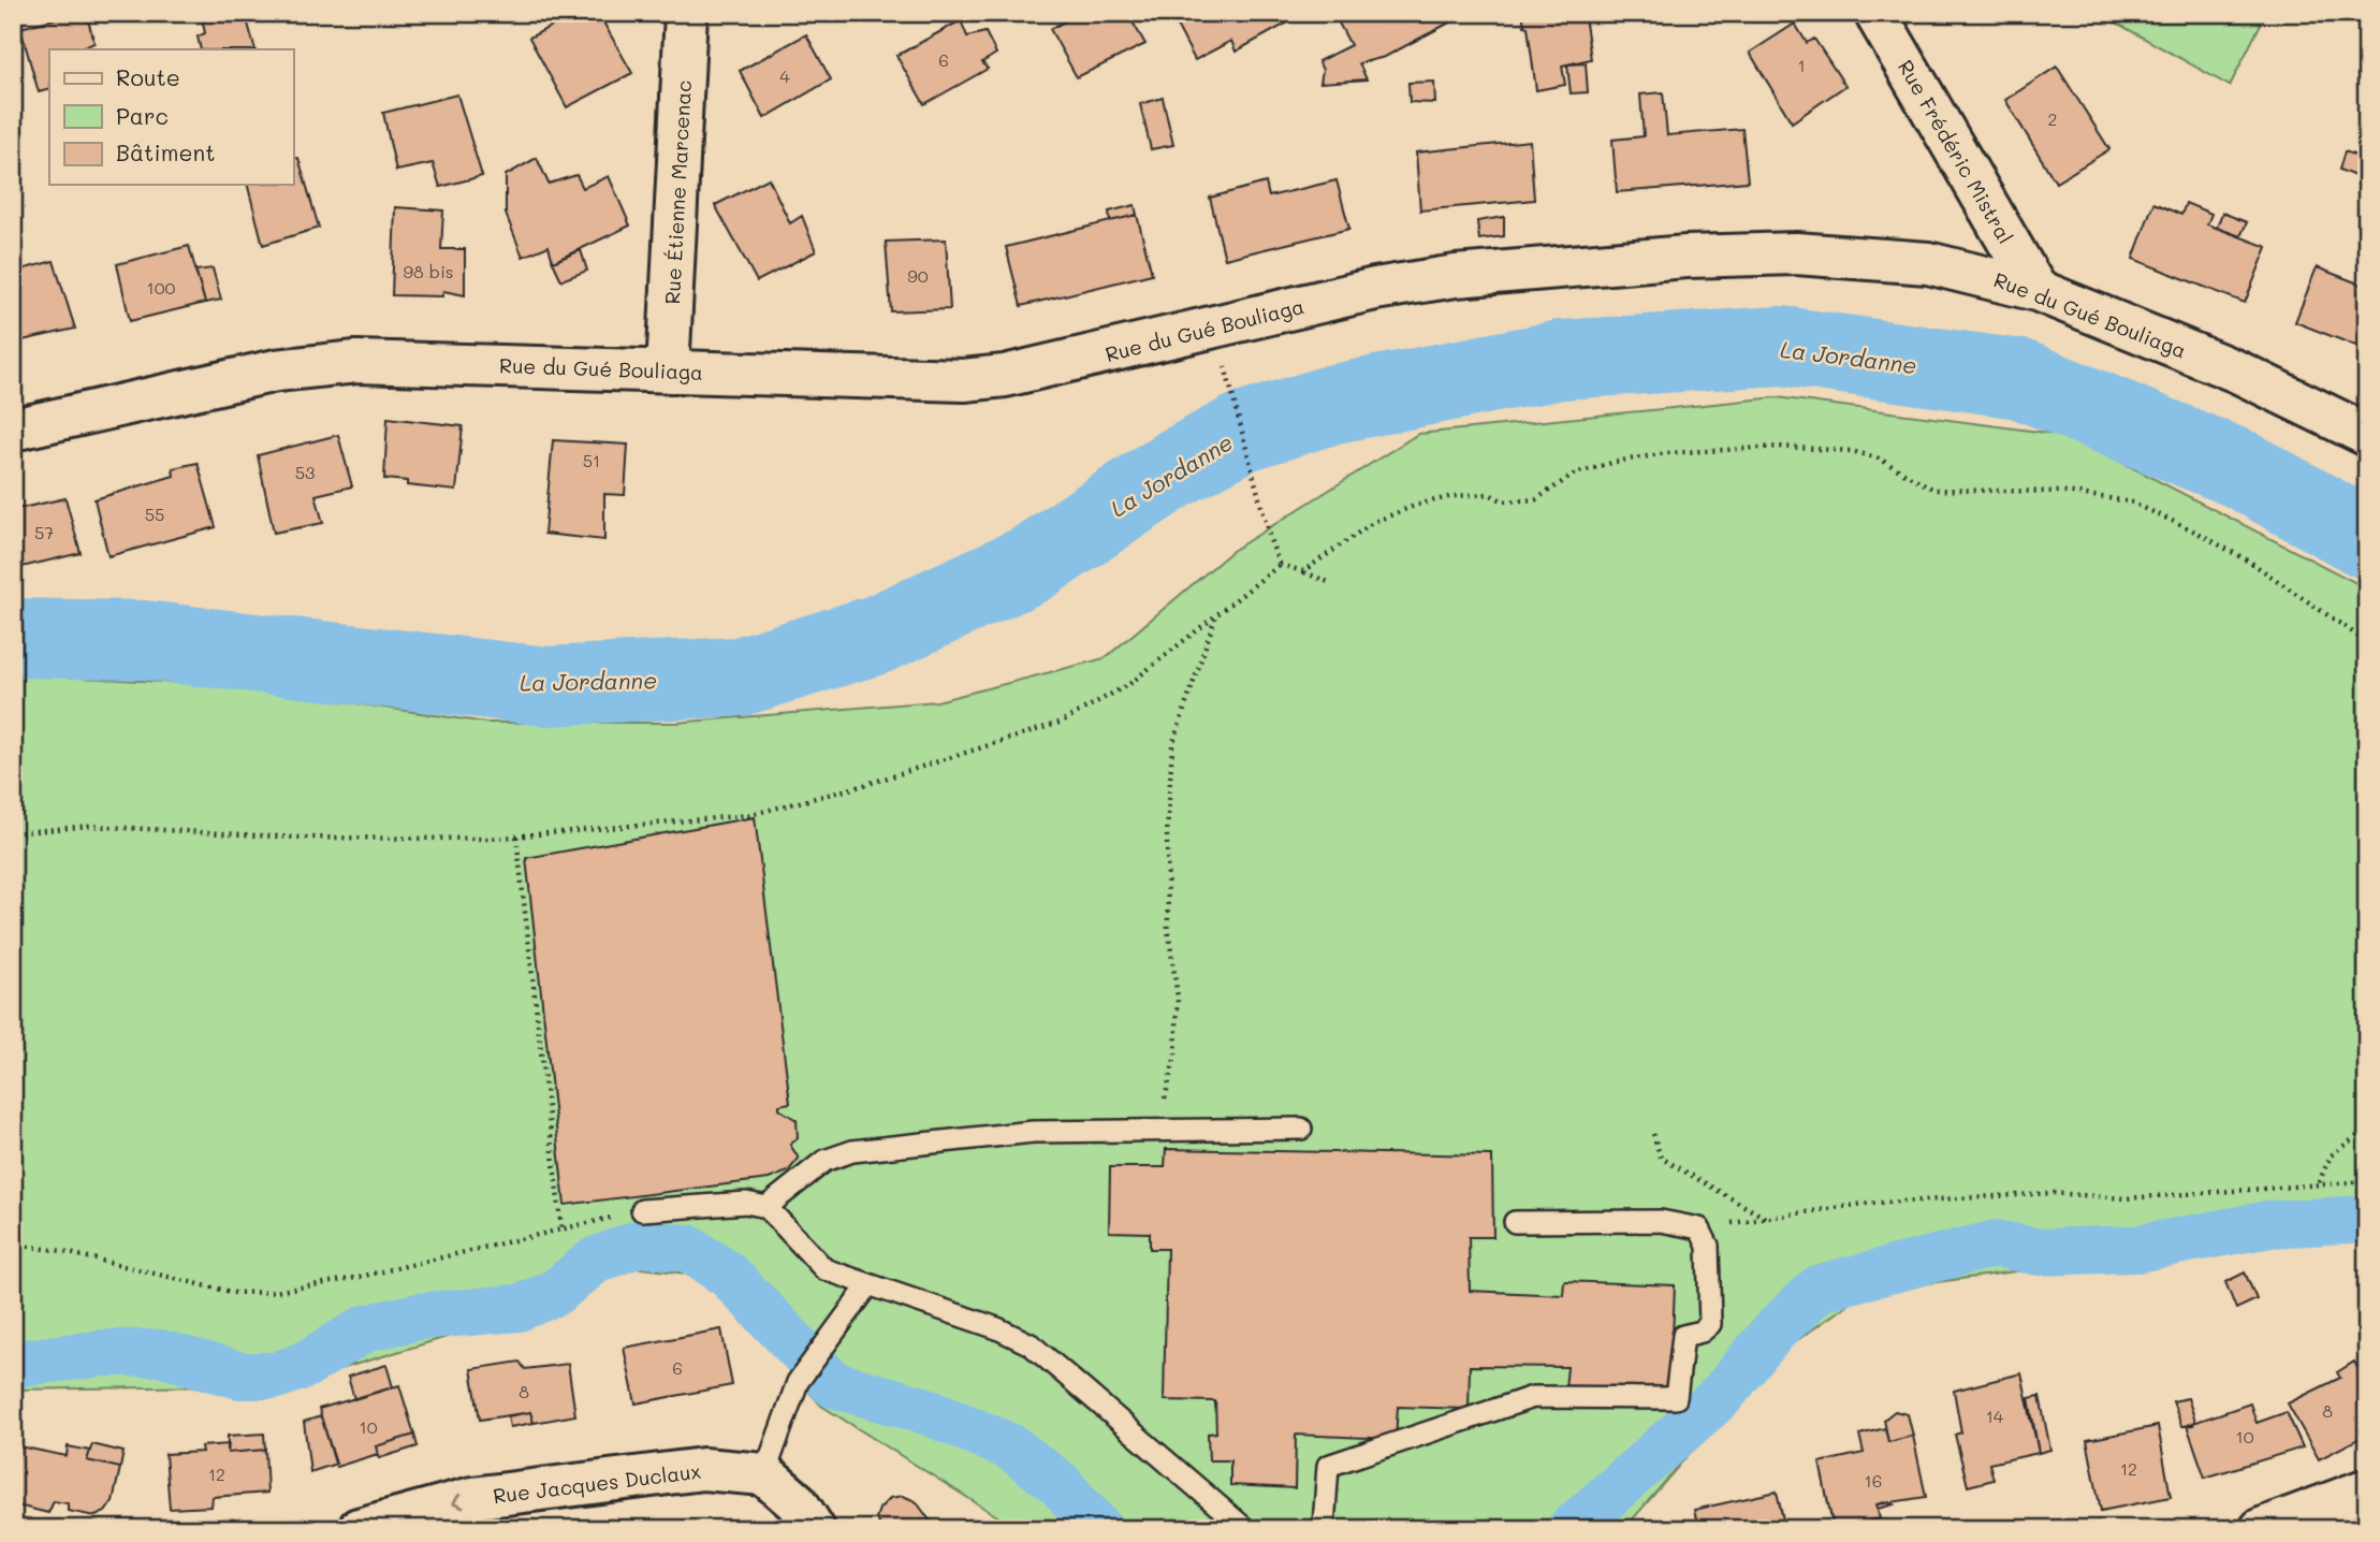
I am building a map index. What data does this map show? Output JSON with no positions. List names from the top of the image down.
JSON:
{
  "streets": {
    "street": [
      "Rue Frédéric Mistral",
      "Rue Étienne Marcenac",
      "Rue du Gué Bouliaga",
      "Rue Jacques Duclaux"
    ]
  },
  "crossings": [
    ["Rue Frédéric Mistral", "Rue du Gué Bouliaga"],
    ["Rue Étienne Marcenac", "Rue du Gué Bouliaga"]
  ],
  "one_way": ["Rue Jacques Duclaux"],
  "water": ["La Jordanne"],
  "house_numbers": [
    "6",
    "1",
    "4",
    "2",
    "98 bis",
    "90",
    "100",
    "51",
    "53",
    "55",
    "57",
    "6",
    "8",
    "8",
    "14",
    "10",
    "10",
    "12",
    "12",
    "16"
  ],
  "legend": ["Route", "Parc", "Bâtiment"]
}
